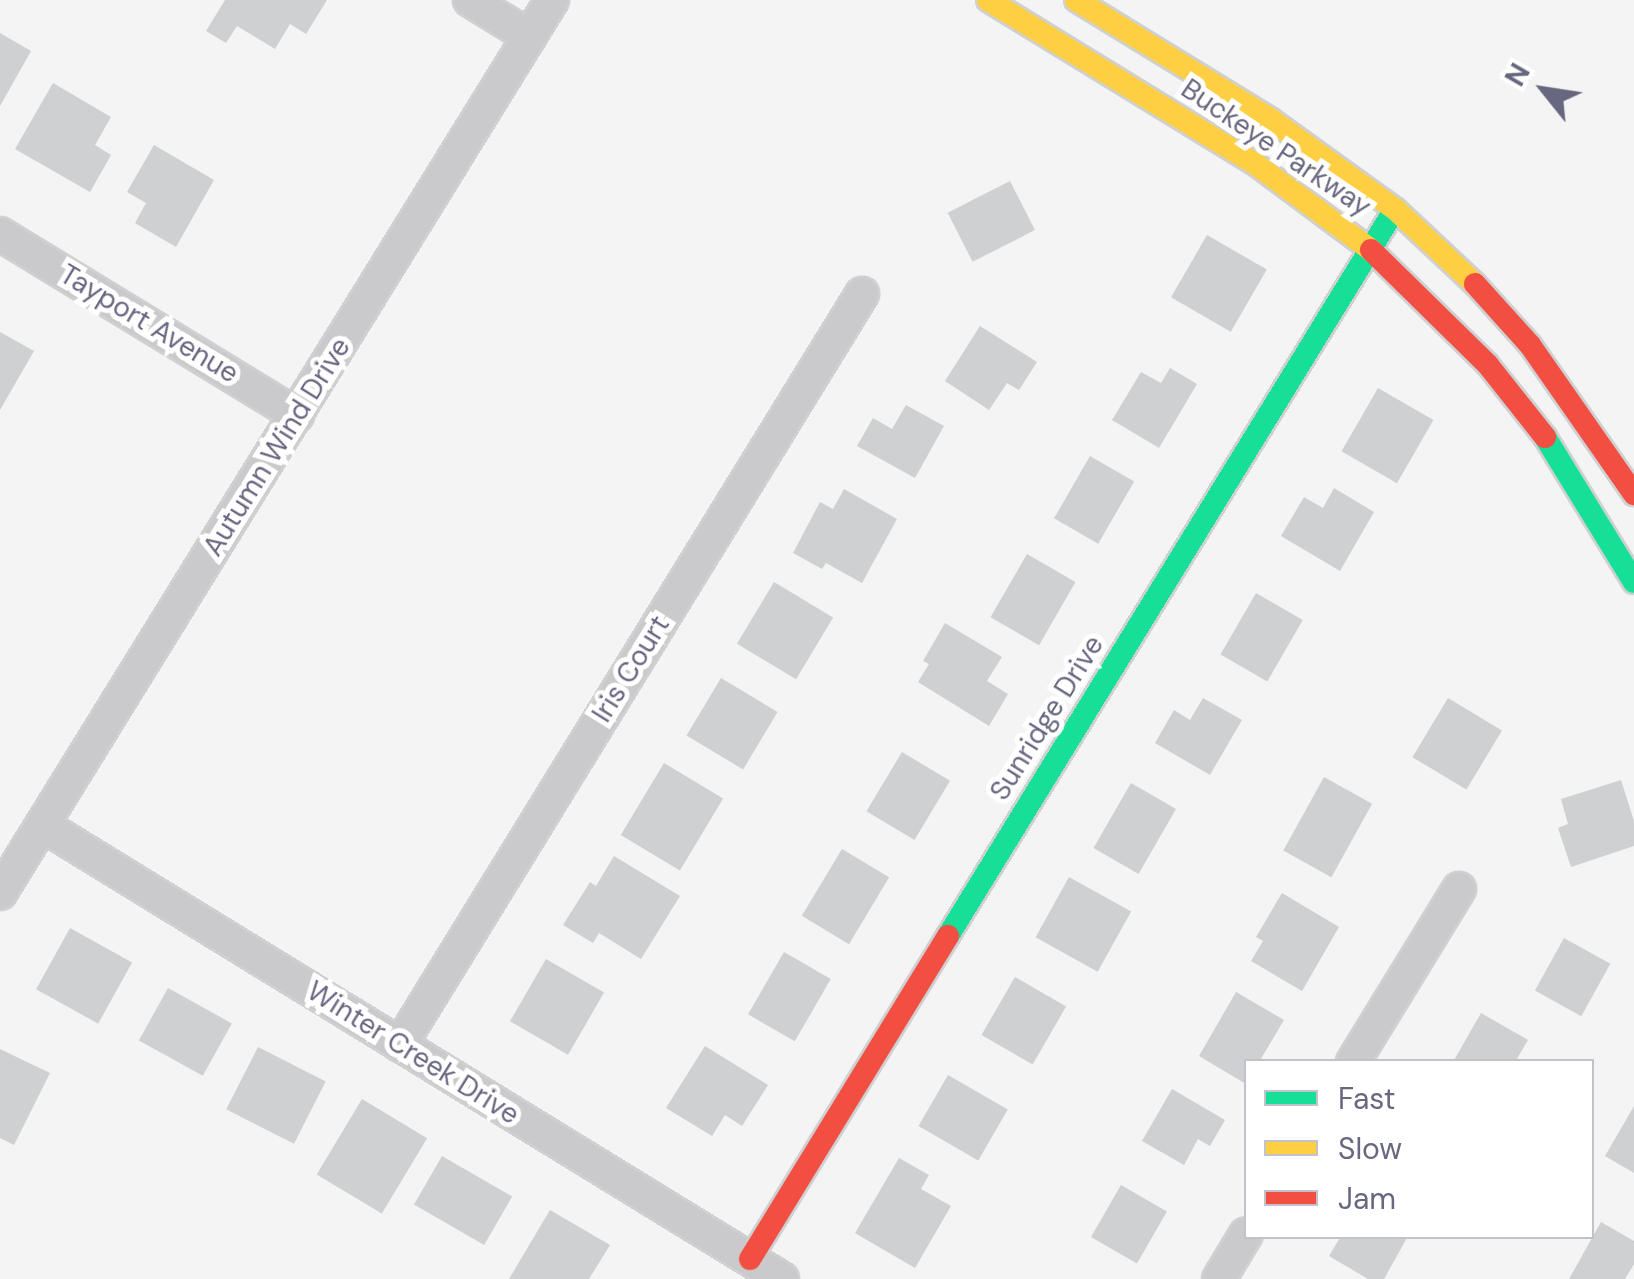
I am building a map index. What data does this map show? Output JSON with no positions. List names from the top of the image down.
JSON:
{
  "streets": {
    "street": [
      "Buckeye Parkway",
      "Tayport Avenue",
      "Autumn Wind Drive",
      "Iris Court",
      "Sunridge Drive",
      "Winter Creek Drive"
    ]
  },
  "crossings": [
    ["Buckeye Parkway", "Sunridge Drive"],
    ["Tayport Avenue", "Autumn Wind Drive"],
    ["Autumn Wind Drive", "Winter Creek Drive"],
    ["Iris Court", "Winter Creek Drive"],
    ["Sunridge Drive", "Winter Creek Drive"]
  ],
  "legend": ["Fast", "Slow", "Jam"],
  "north": "top left"
}
